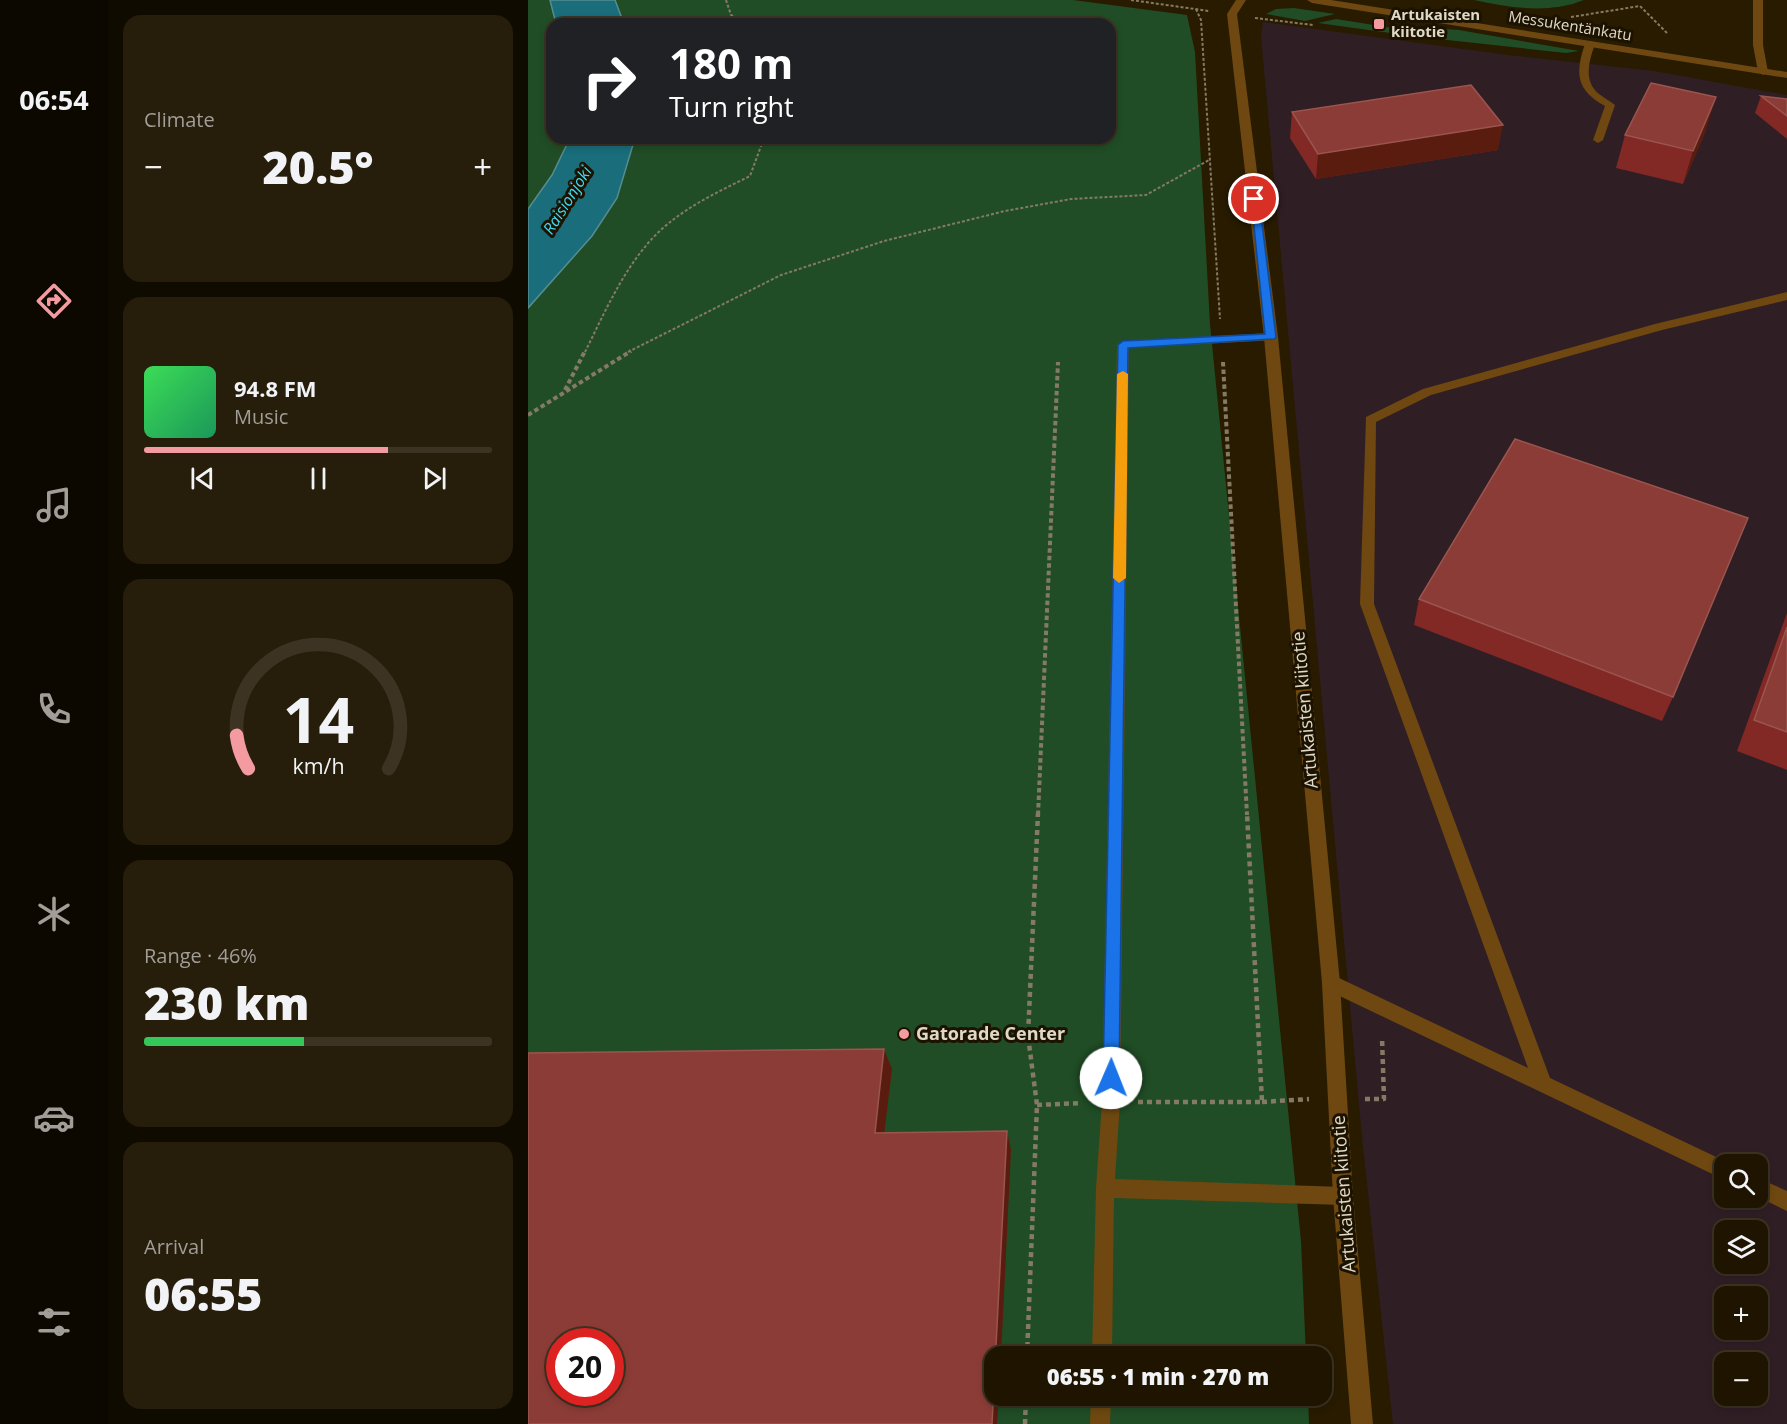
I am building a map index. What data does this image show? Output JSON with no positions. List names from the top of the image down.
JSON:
{
  "streets": {
    "street": ["Messukentänkatu", "Artukaisten kiitotie"]
  },
  "water": ["Raisionjoki"],
  "places": {
    "transit": ["Artukaisten kiitotie"],
    "other": ["Gatorade Center"]
  },
  "page": {
    "tabs": "06:54",
    "tile": [
      "Climate",
      ["Range · 46%", "230 km"],
      ["Arrival", "06:55"]
    ],
    "turn": ["180 m", "Turn right"],
    "heat": ["−", "20.5°", "+"],
    "song": ["94.8 FM", "Music"],
    "map_buttons": ["+", "−"],
    "limit": "20",
    "trip": "06:55 · 1 min · 270 m",
    "gauge": ["14", "km/h"]
  }
}
